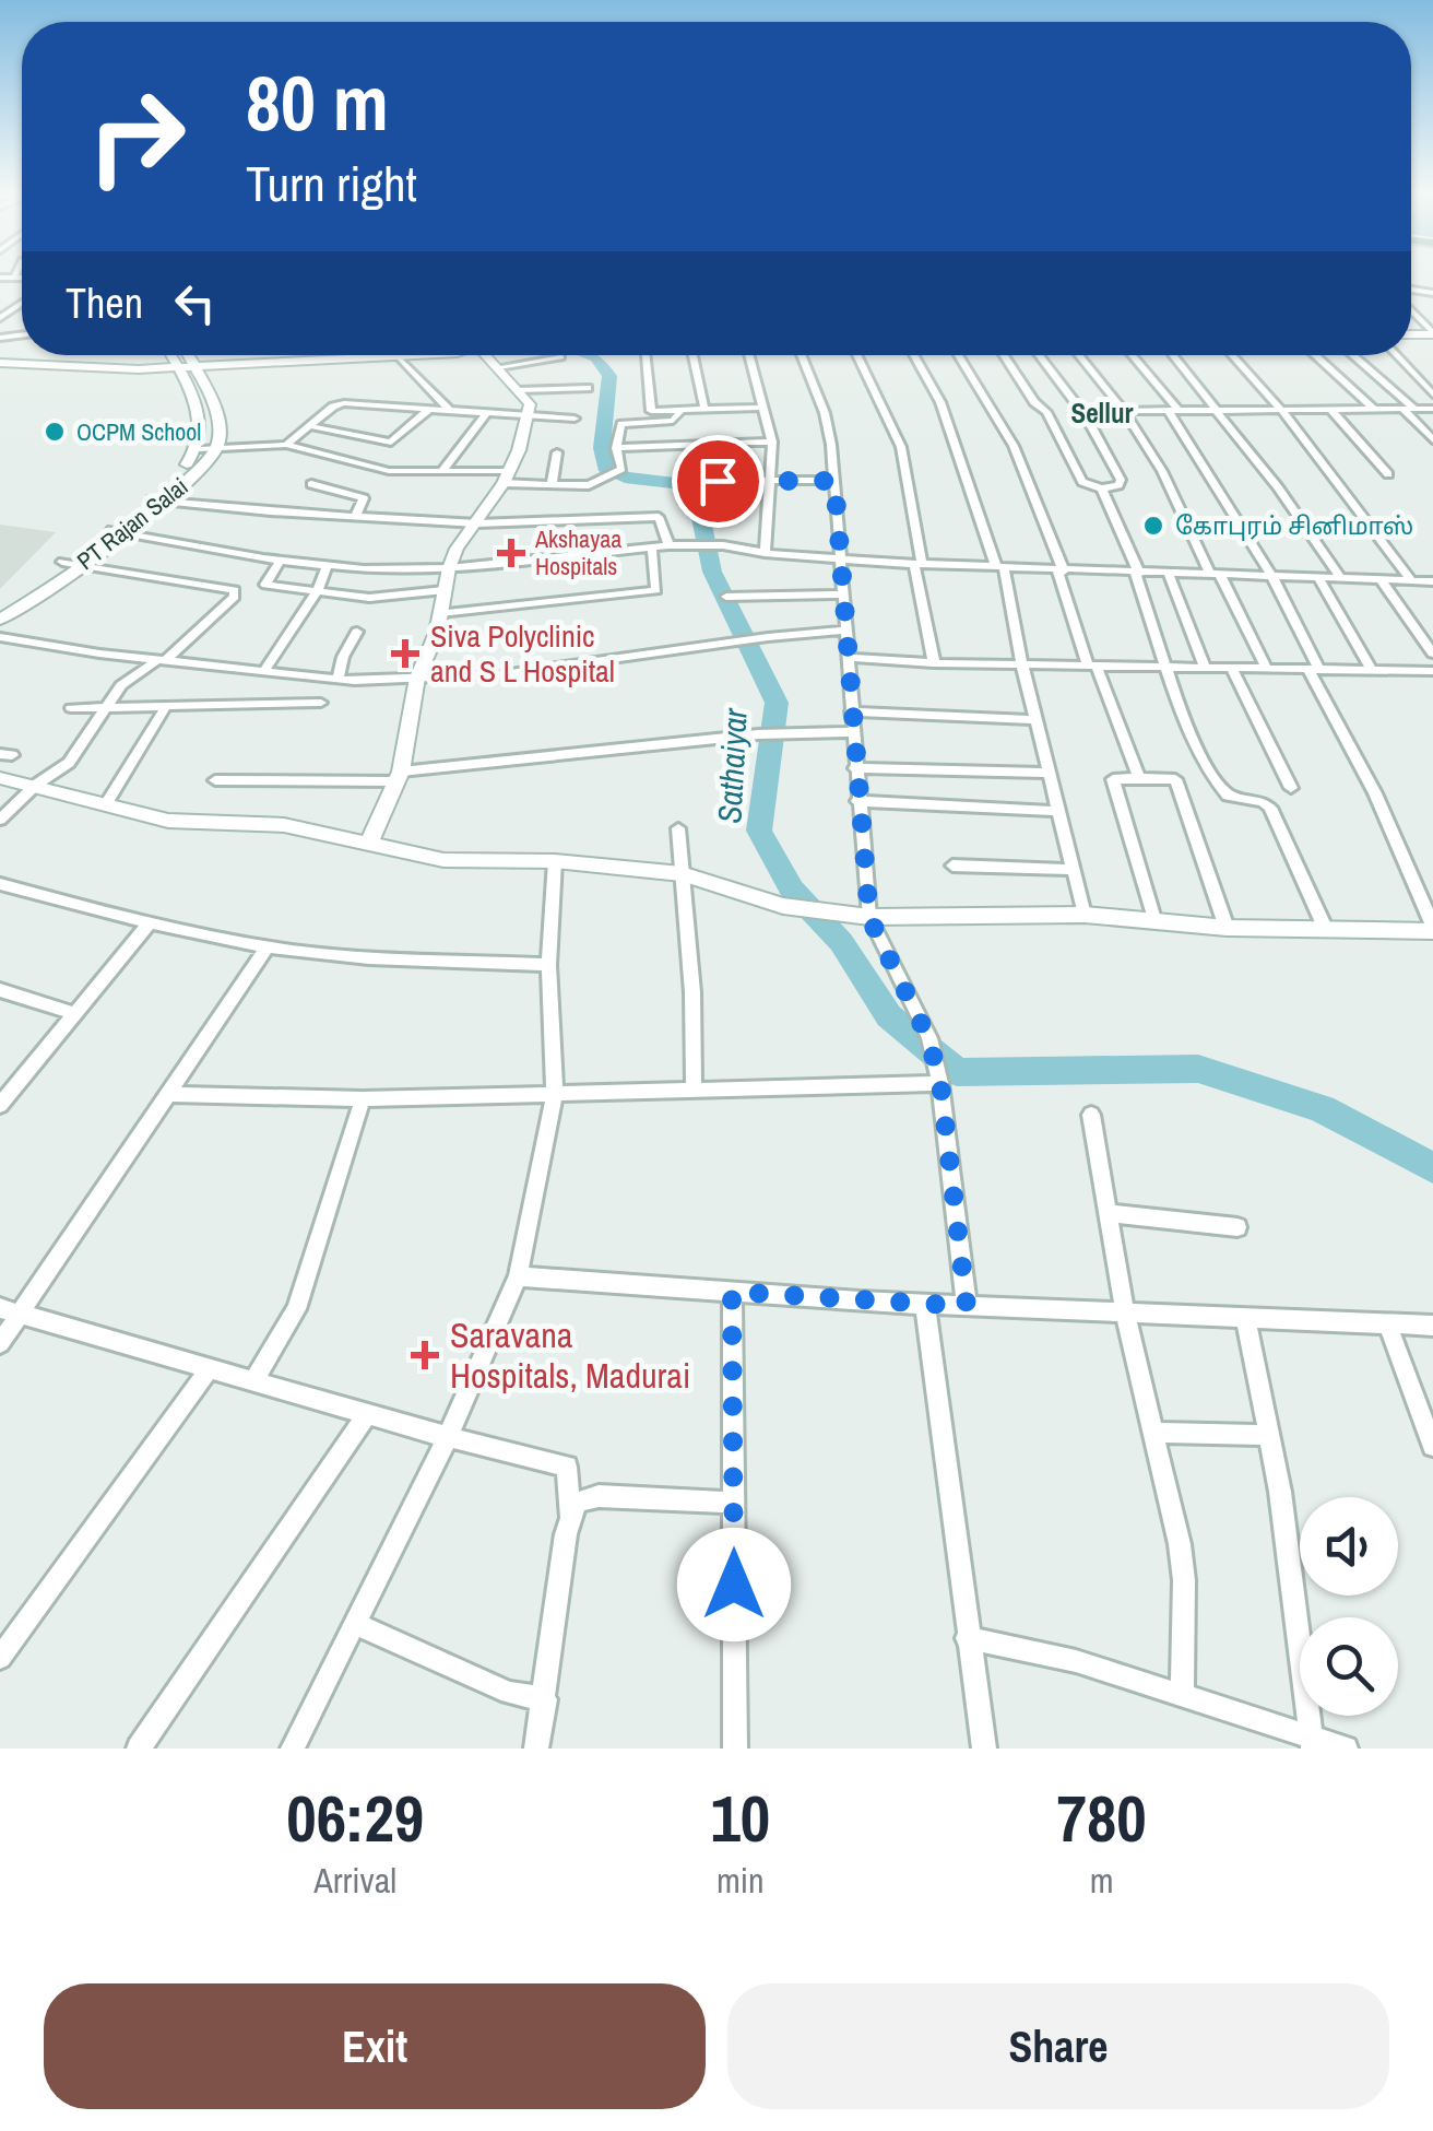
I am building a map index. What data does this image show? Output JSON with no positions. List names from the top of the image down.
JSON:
{
  "streets": {
    "street": ["PT Rajan Salai"]
  },
  "districts": ["Sellur"],
  "water": ["Sathaiyar"],
  "places": {
    "other": ["OCPM School", "கோபுரம் சினிமாஸ்"],
    "health": ["Akshayaa Hospitals", "Siva Polyclinic and S L Hospital", "Saravana Hospitals, Madurai"]
  },
  "page": {
    "turn": ["80 m", "Turn right"],
    "then": "Then",
    "eta": [
      "06:29",
      "Arrival",
      "10",
      "min",
      "780",
      "m"
    ],
    "buttons": ["Exit", "Share"]
  }
}
